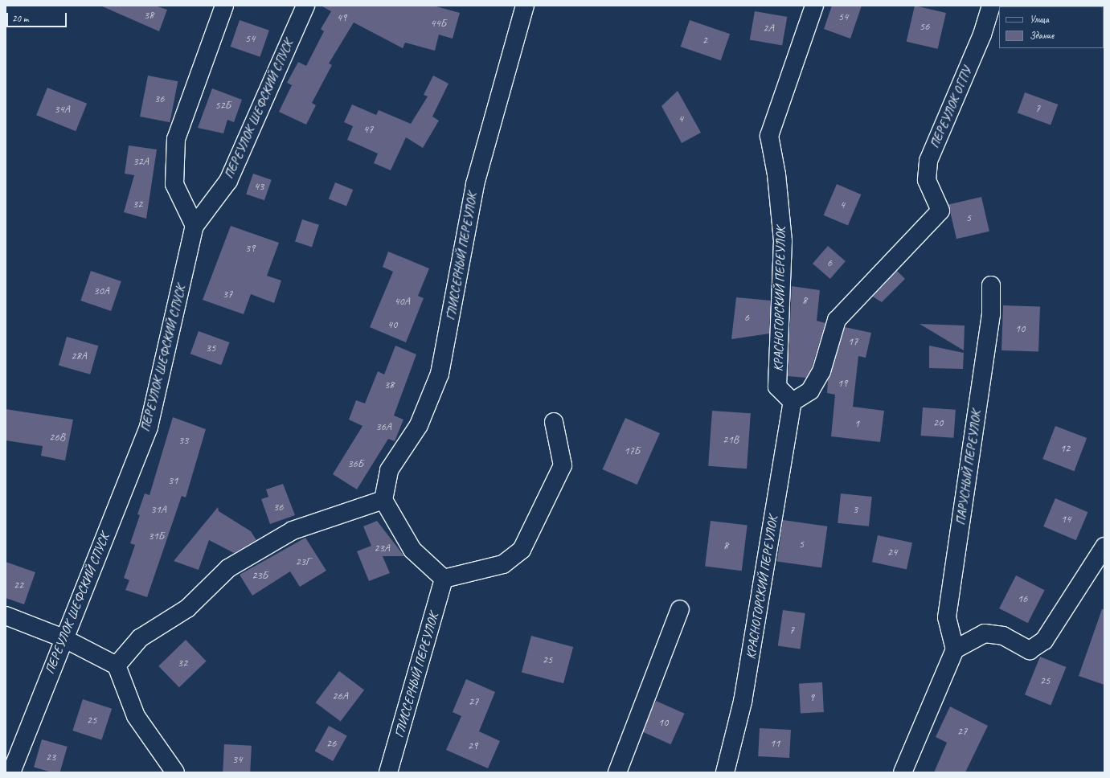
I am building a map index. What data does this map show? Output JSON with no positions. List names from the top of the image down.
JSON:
{
  "streets": {
    "street": [
      "ПЕРЕУЛОК ОГПУ",
      "ПЕРЕУЛОК ШЕФСКИЙ СПУСК",
      "ГЛИССЕРНЫЙ ПЕРЕУЛОК",
      "КРАСНОГОРСКИЙ ПЕРЕУЛОК",
      "ПАРУСНЫЙ ПЕРЕУЛОК"
    ]
  },
  "crossings": [
    ["ПЕРЕУЛОК ОГПУ", "КРАСНОГОРСКИЙ ПЕРЕУЛОК"]
  ],
  "house_numbers": [
    "38",
    "54",
    "49",
    "44Б",
    "56",
    "2А",
    "54",
    "2",
    "36",
    "52Б",
    "7",
    "34А",
    "4",
    "47",
    "32А",
    "43",
    "32",
    "4",
    "5",
    "39",
    "6",
    "30А",
    "37",
    "8",
    "40А",
    "6",
    "40",
    "10",
    "17",
    "35",
    "28А",
    "19",
    "38",
    "20",
    "1",
    "36А",
    "26В",
    "21В",
    "33",
    "12",
    "17Б",
    "36Б",
    "31",
    "36",
    "31А",
    "3",
    "14",
    "31Б",
    "5",
    "8",
    "23А",
    "24",
    "23Г",
    "23Б",
    "22",
    "16",
    "7",
    "25",
    "32",
    "25",
    "26А",
    "9",
    "27",
    "25",
    "10",
    "27",
    "26",
    "11",
    "29",
    "23",
    "34"
  ],
  "legend": ["Улица", "Здание"],
  "scale_bar": "20 m"
}
